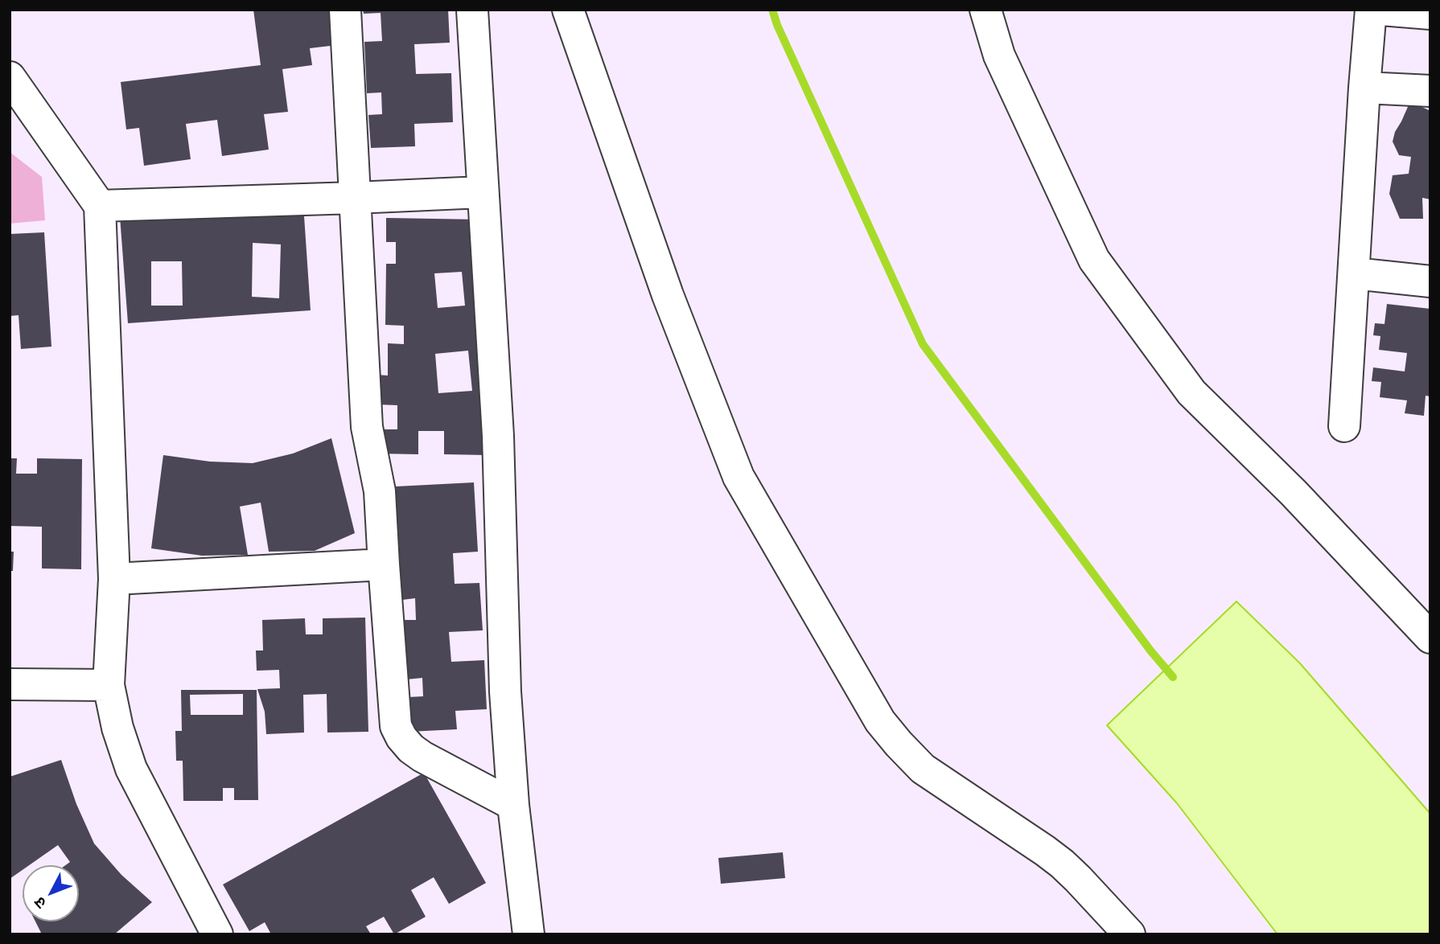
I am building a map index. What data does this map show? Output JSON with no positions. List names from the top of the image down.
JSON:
{
  "north": "bottom left"
}
